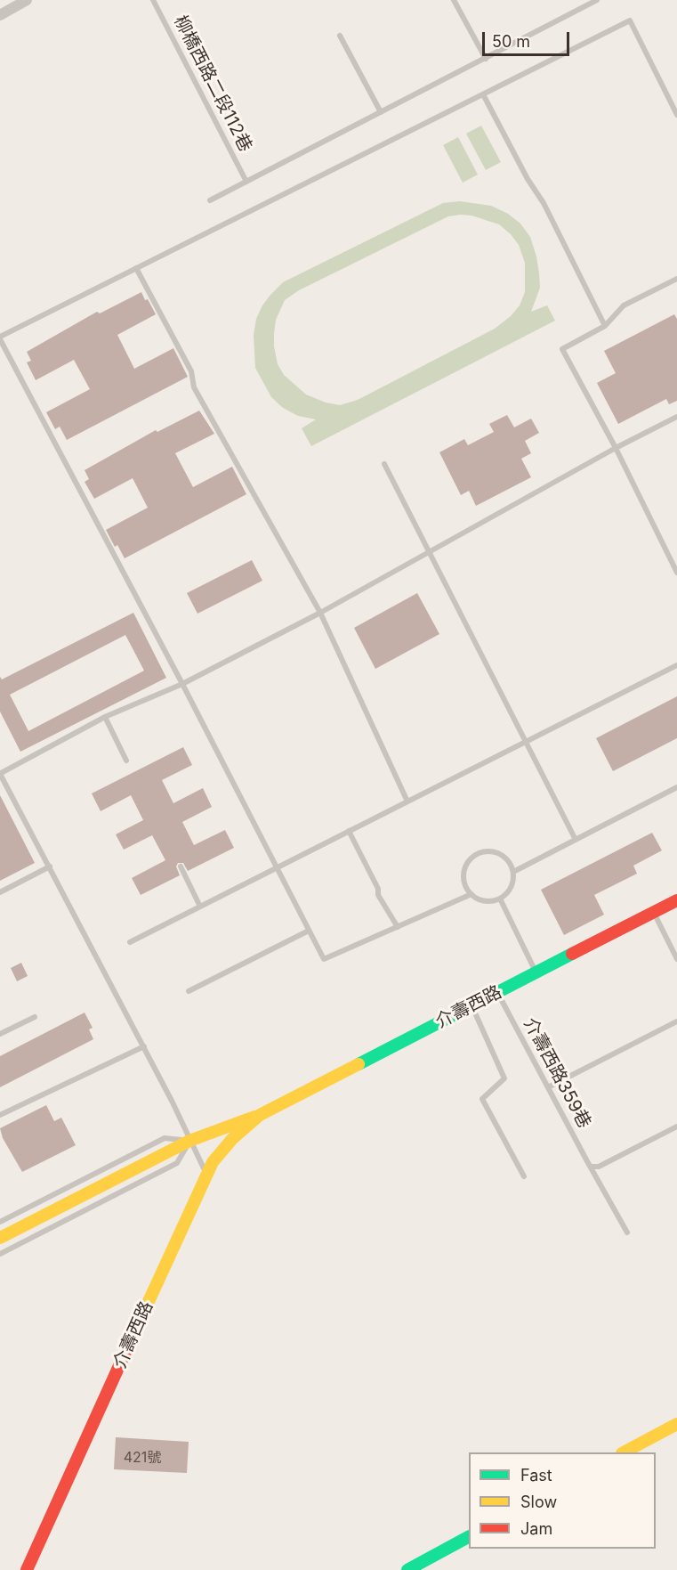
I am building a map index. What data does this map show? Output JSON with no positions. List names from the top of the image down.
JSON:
{
  "streets": {
    "main road": ["介壽西路"],
    "lane": ["柳橋西路二段112巷", "介壽西路359巷"]
  },
  "crossings": [
    ["介壽西路", "介壽西路359巷"]
  ],
  "house_numbers": ["421號"],
  "legend": ["Fast", "Slow", "Jam"],
  "scale_bar": "50 m"
}
